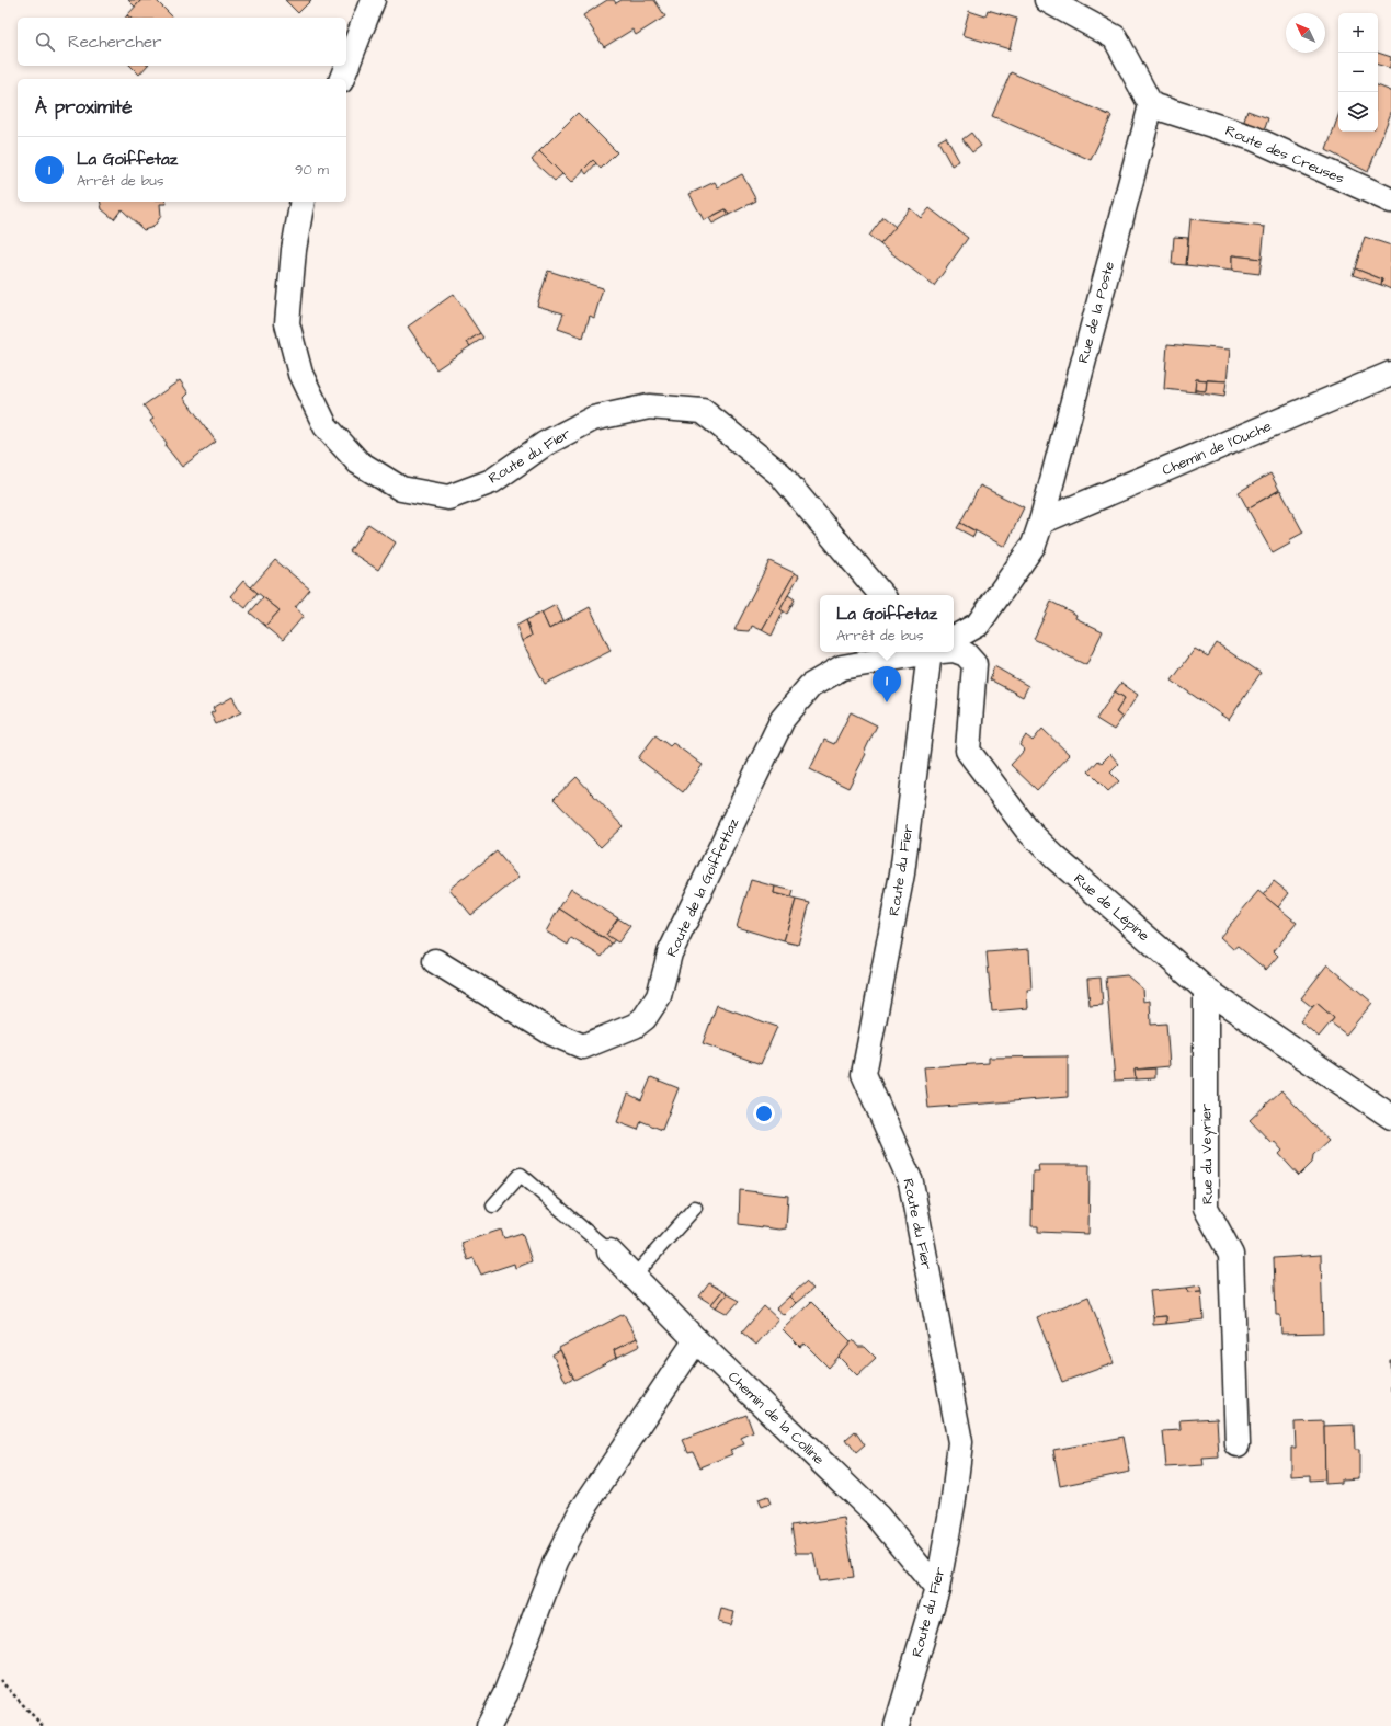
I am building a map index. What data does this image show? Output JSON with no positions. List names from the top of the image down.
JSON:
{
  "streets": {
    "street": [
      "Route des Creuses",
      "Rue de la Poste",
      "Chemin de l'Ouche",
      "Route du Fier",
      "Route de la Goiffettaz",
      "Rue de Lépine",
      "Rue du Veyrier",
      "Chemin de la Colline"
    ]
  },
  "crossings": [
    ["Route des Creuses", "Rue de la Poste"],
    ["Rue de la Poste", "Chemin de l'Ouche"],
    ["Route du Fier", "Chemin de la Colline"],
    ["Rue de Lépine", "Rue du Veyrier"]
  ],
  "north": "top left",
  "page": {
    "map_buttons": ["+", "−"],
    "search": "Rechercher",
    "heading": "À proximité",
    "list": [
      {
        "mark": "1",
        "name": "La Goiffetaz",
        "note": "Arrêt de bus",
        "value": "90 m"
      }
    ],
    "popup": ["La Goiffetaz", "Arrêt de bus"],
    "pins": "1"
  }
}
